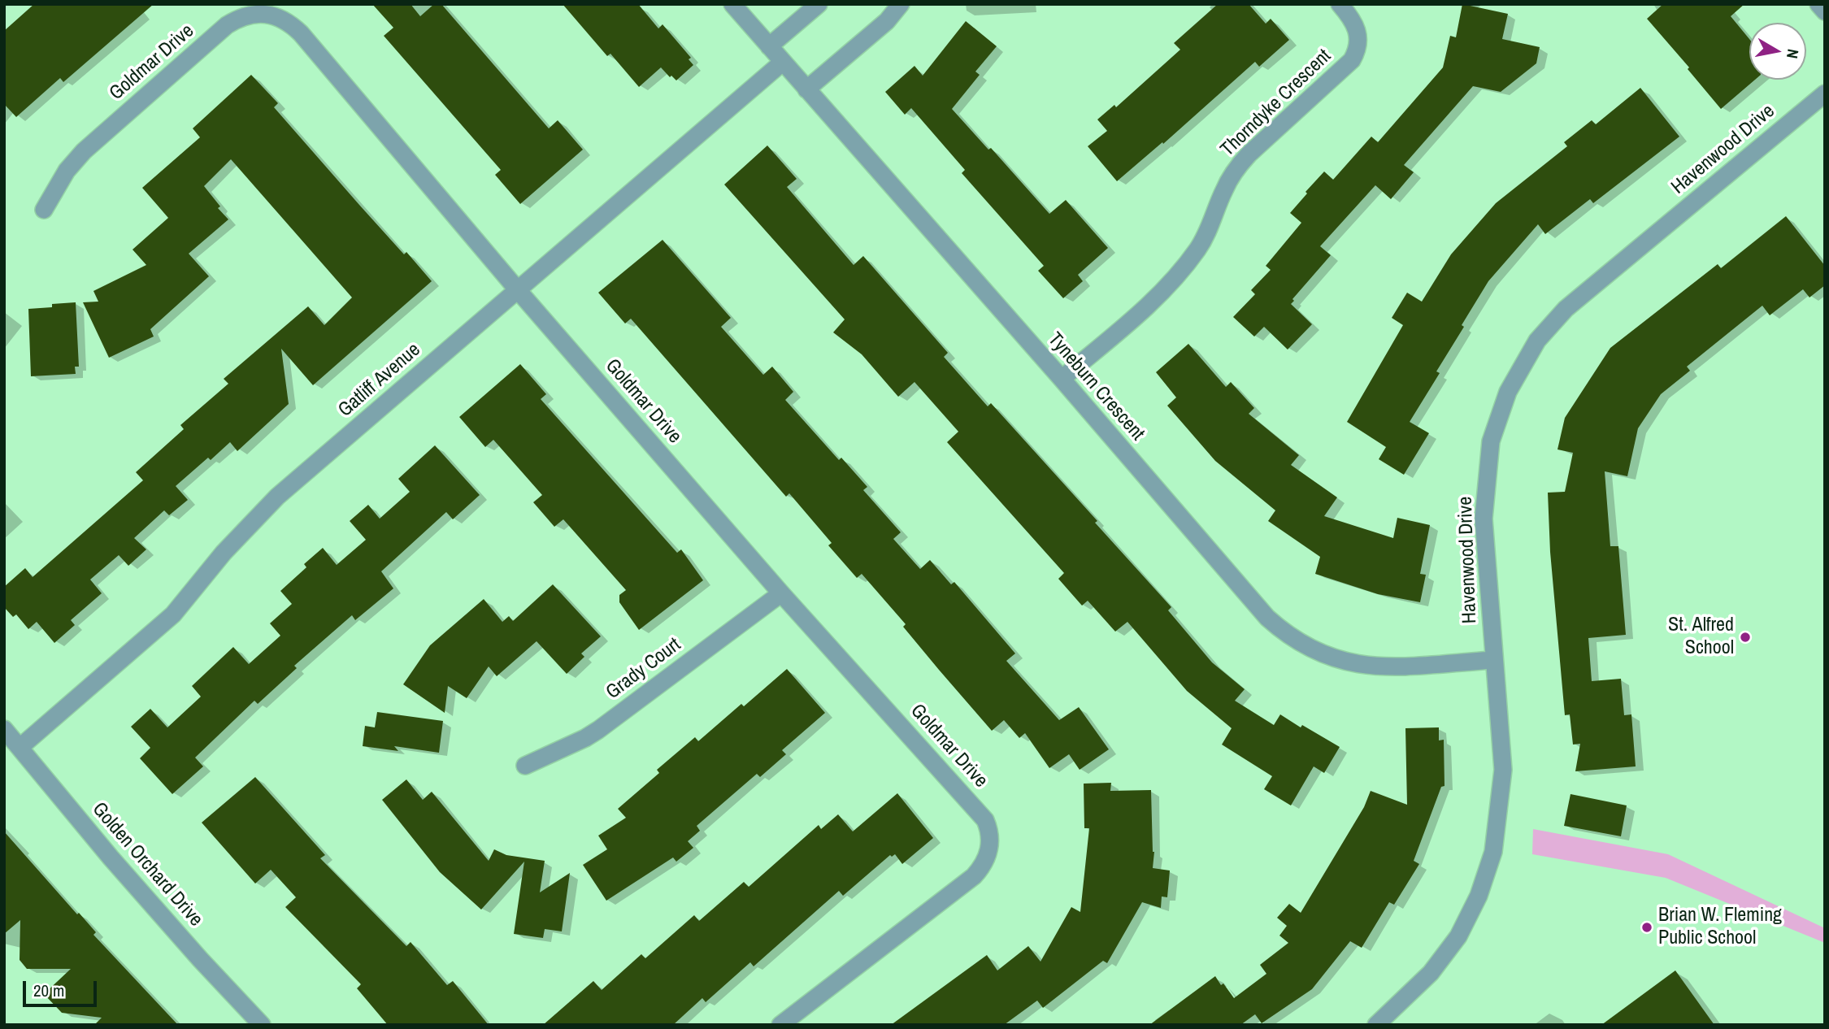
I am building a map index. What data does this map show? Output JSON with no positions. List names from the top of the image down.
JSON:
{
  "streets": {
    "street": [
      "Goldmar Drive",
      "Thorndyke Crescent",
      "Havenwood Drive",
      "Gatliff Avenue",
      "Tyneburn Crescent",
      "Grady Court",
      "Golden Orchard Drive"
    ]
  },
  "crossings": [
    ["Goldmar Drive", "Gatliff Avenue"],
    ["Goldmar Drive", "Grady Court"],
    ["Thorndyke Crescent", "Tyneburn Crescent"],
    ["Havenwood Drive", "Tyneburn Crescent"],
    ["Gatliff Avenue", "Tyneburn Crescent"],
    ["Gatliff Avenue", "Golden Orchard Drive"]
  ],
  "places": ["St. Alfred School", "Brian W. Fleming Public School"],
  "scale_bar": "20 m",
  "north": "right"
}
